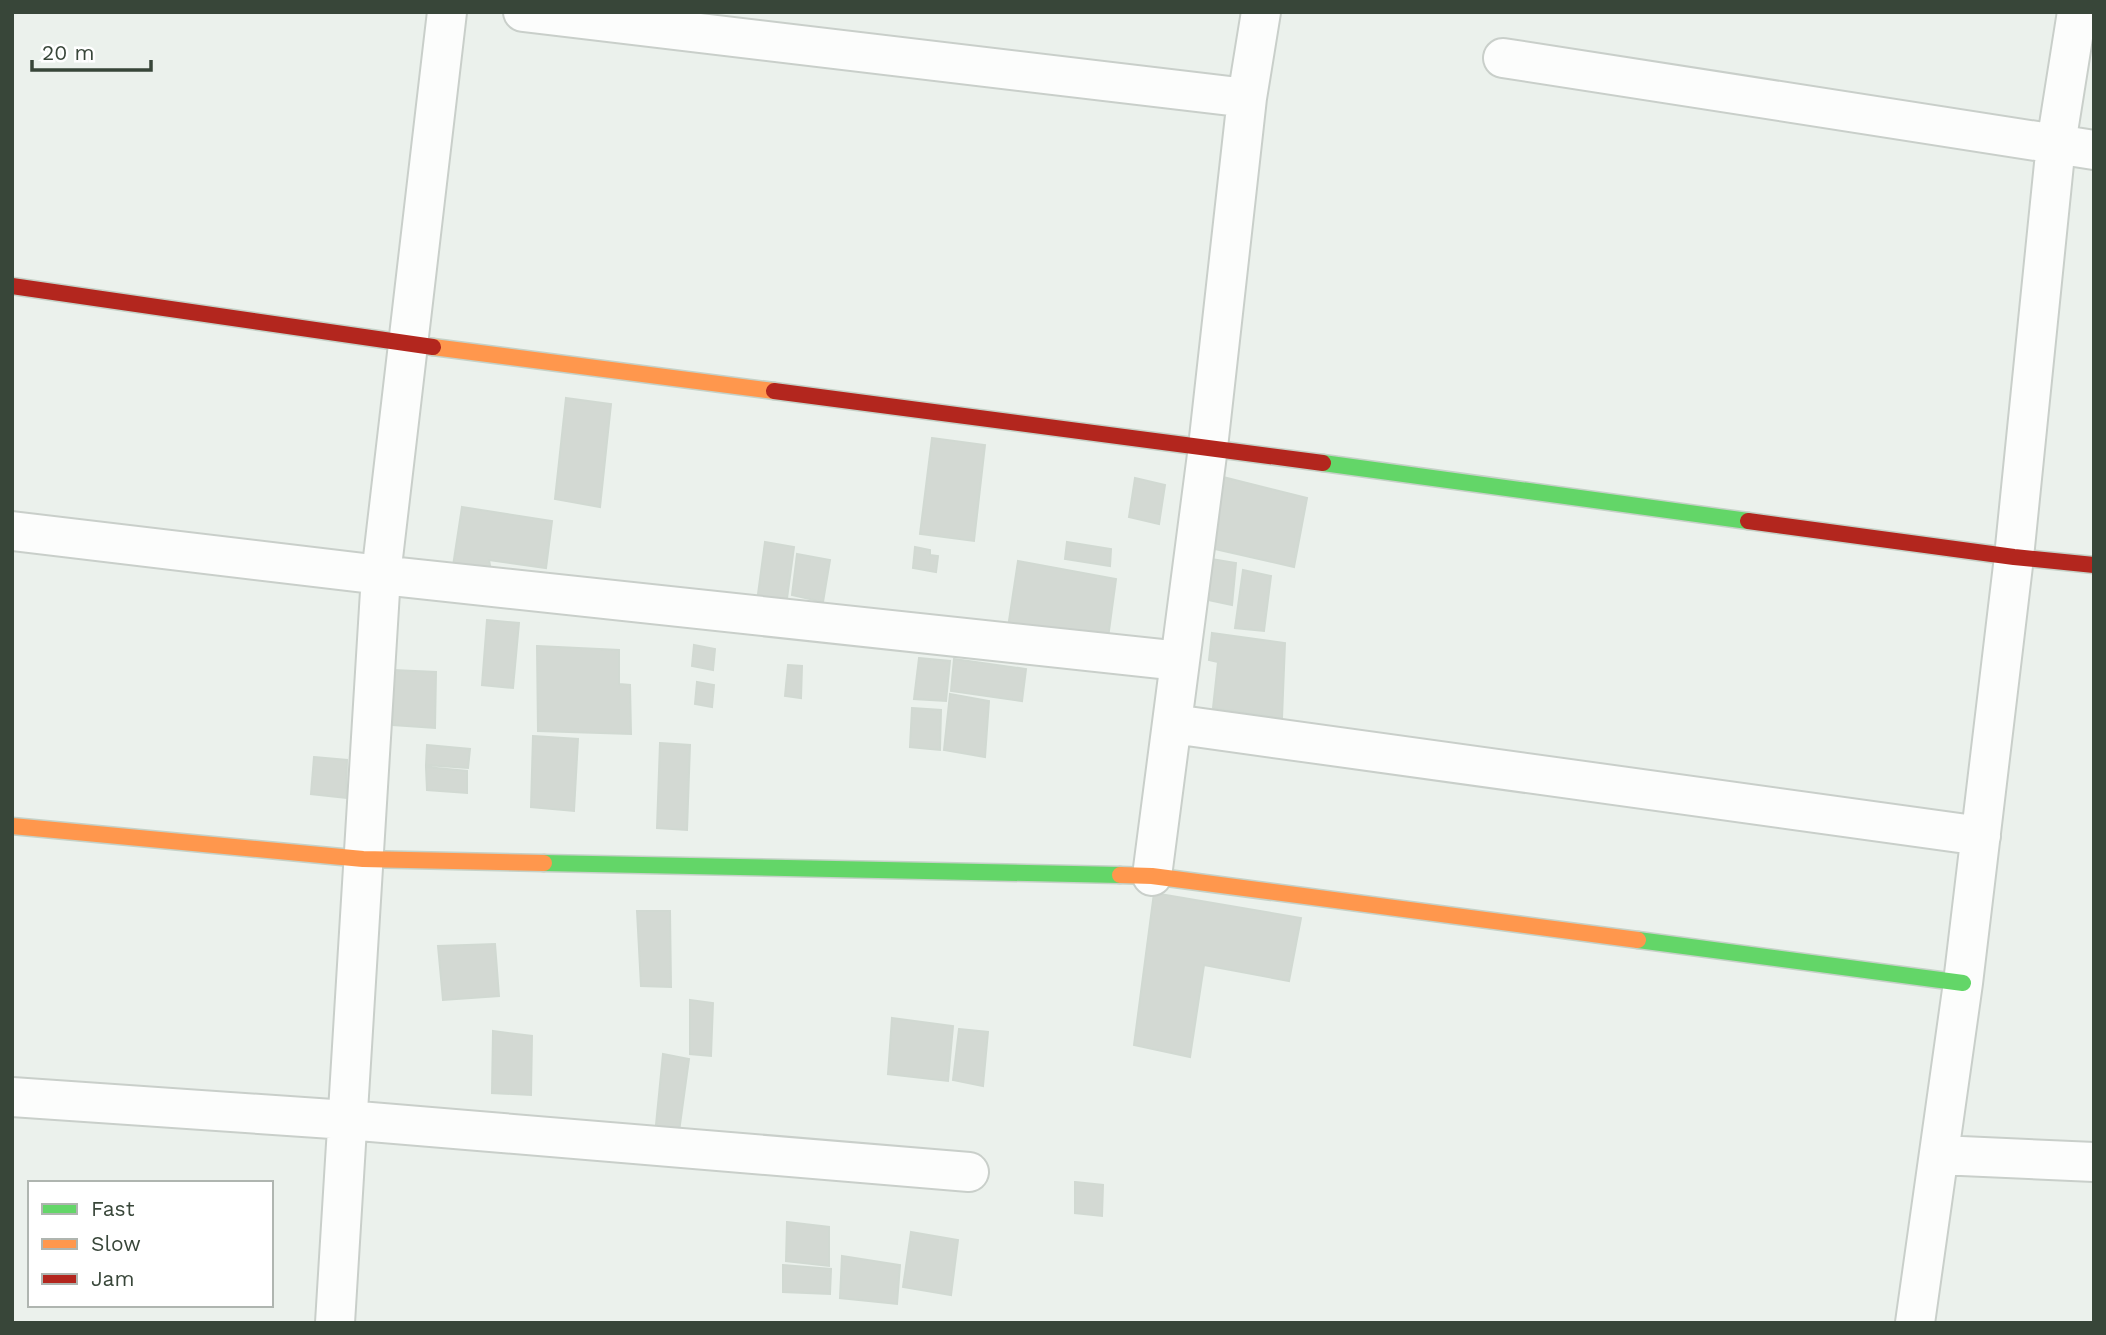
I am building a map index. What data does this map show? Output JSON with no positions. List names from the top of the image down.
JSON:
{
  "legend": ["Fast", "Slow", "Jam"],
  "scale_bar": "20 m"
}
